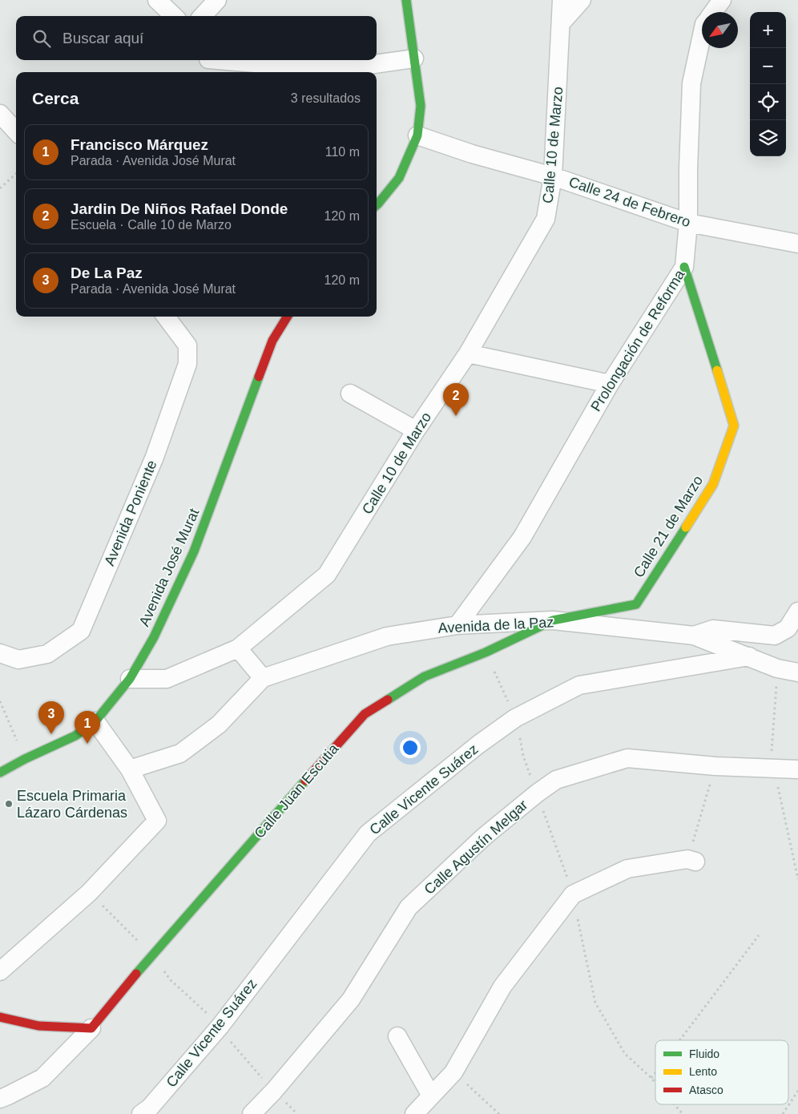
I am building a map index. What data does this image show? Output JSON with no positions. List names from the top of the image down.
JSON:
{
  "streets": {
    "street": [
      "Calle 10 de Marzo",
      "Calle 24 de Febrero",
      "Prolongación de Reforma",
      "Avenida Poniente",
      "Calle 21 de Marzo",
      "Avenida José Murat",
      "Avenida de la Paz",
      "Calle Vicente Suárez",
      "Calle Juan Escutia",
      "Calle Agustín Melgar"
    ]
  },
  "crossings": [
    ["Calle 10 de Marzo", "Calle 24 de Febrero"],
    ["Calle 10 de Marzo", "Avenida José Murat"],
    ["Calle 24 de Febrero", "Prolongación de Reforma"],
    ["Prolongación de Reforma", "Calle 21 de Marzo"],
    ["Prolongación de Reforma", "Avenida de la Paz"],
    ["Calle 21 de Marzo", "Avenida de la Paz"],
    ["Calle 21 de Marzo", "Calle Juan Escutia"],
    ["Avenida de la Paz", "Calle Vicente Suárez"],
    ["Avenida de la Paz", "Calle Juan Escutia"]
  ],
  "places": ["Escuela Primaria Lázaro Cárdenas"],
  "legend": ["Fluido", "Lento", "Atasco"],
  "north": "bottom left",
  "page": {
    "map_buttons": ["+", "−"],
    "search": "Buscar aquí",
    "heading": ["Cerca", "3 resultados"],
    "list": [
      {
        "mark": "1",
        "name": "Francisco Márquez",
        "note": "Parada · Avenida José Murat",
        "value": "110 m"
      },
      {
        "mark": "2",
        "name": "Jardin De Niños Rafael Donde",
        "note": "Escuela · Calle 10 de Marzo",
        "value": "120 m"
      },
      {
        "mark": "3",
        "name": "De La Paz",
        "note": "Parada · Avenida José Murat",
        "value": "120 m"
      }
    ],
    "pins": ["2", "3", "1"]
  }
}
